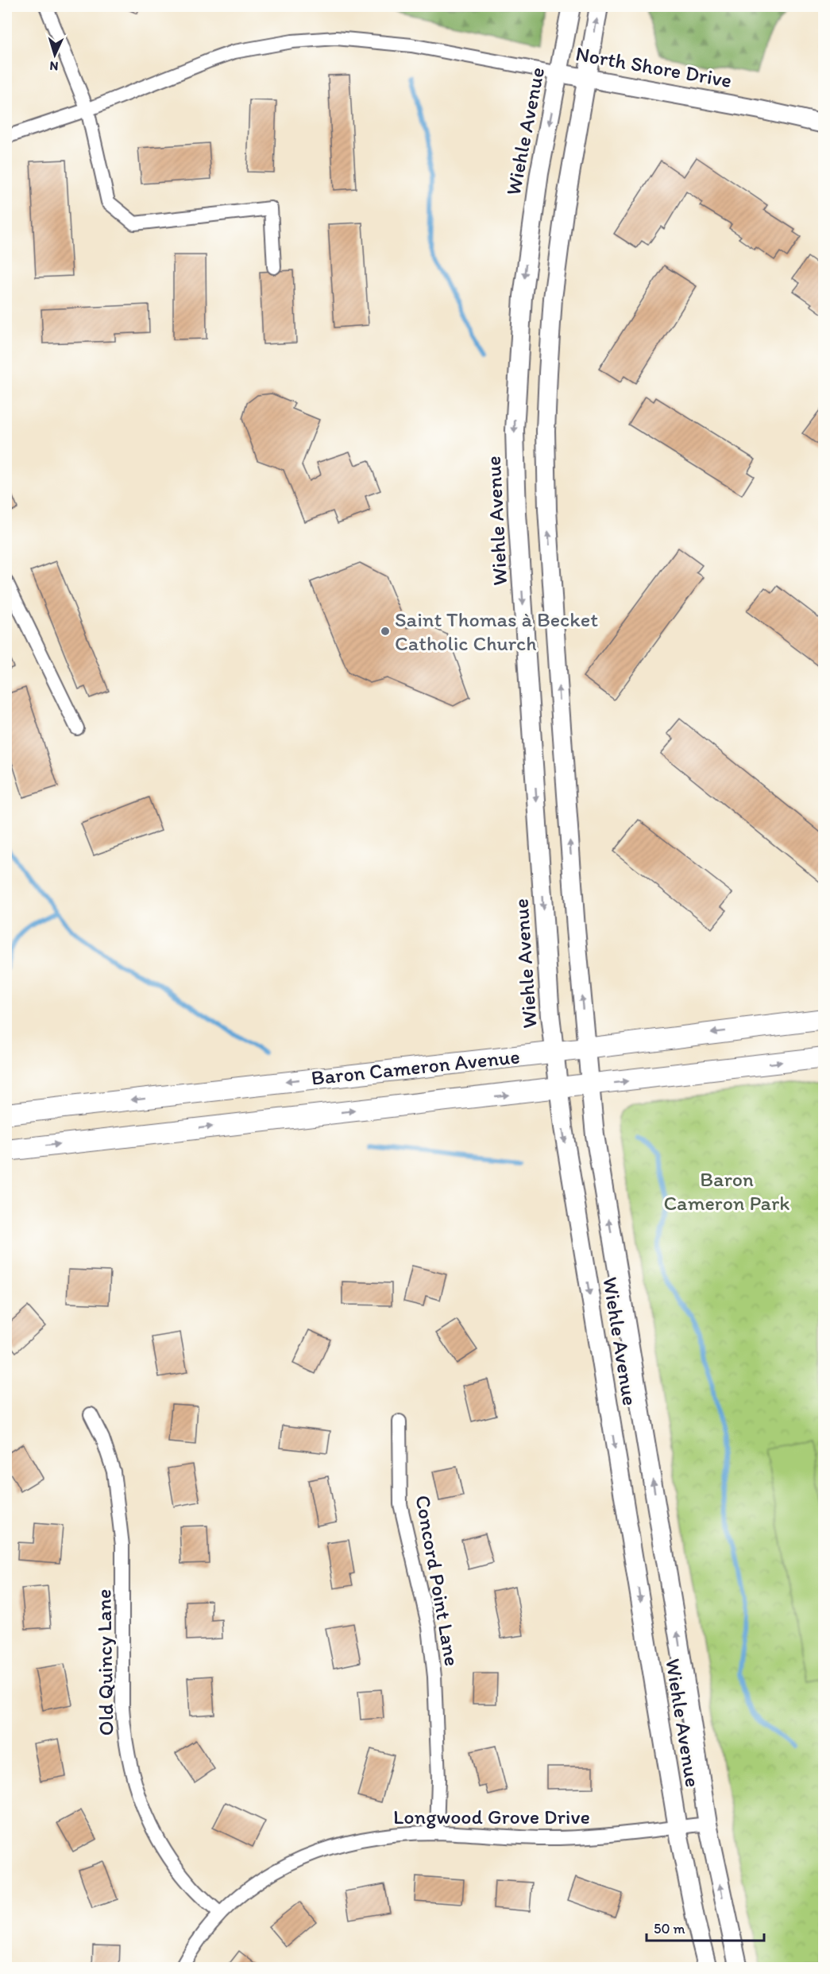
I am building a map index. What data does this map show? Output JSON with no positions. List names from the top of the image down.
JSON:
{
  "streets": {
    "main road": ["North Shore Drive", "Wiehle Avenue", "Baron Cameron Avenue"],
    "street": ["Concord Point Lane", "Old Quincy Lane", "Longwood Grove Drive"]
  },
  "crossings": [
    ["North Shore Drive", "Wiehle Avenue"],
    ["Wiehle Avenue", "Baron Cameron Avenue"],
    ["Wiehle Avenue", "Longwood Grove Drive"],
    ["Concord Point Lane", "Longwood Grove Drive"],
    ["Old Quincy Lane", "Longwood Grove Drive"]
  ],
  "parks": ["Baron Cameron Park"],
  "places": ["Saint Thomas à Becket Catholic Church"],
  "scale_bar": "50 m",
  "north": "bottom"
}
